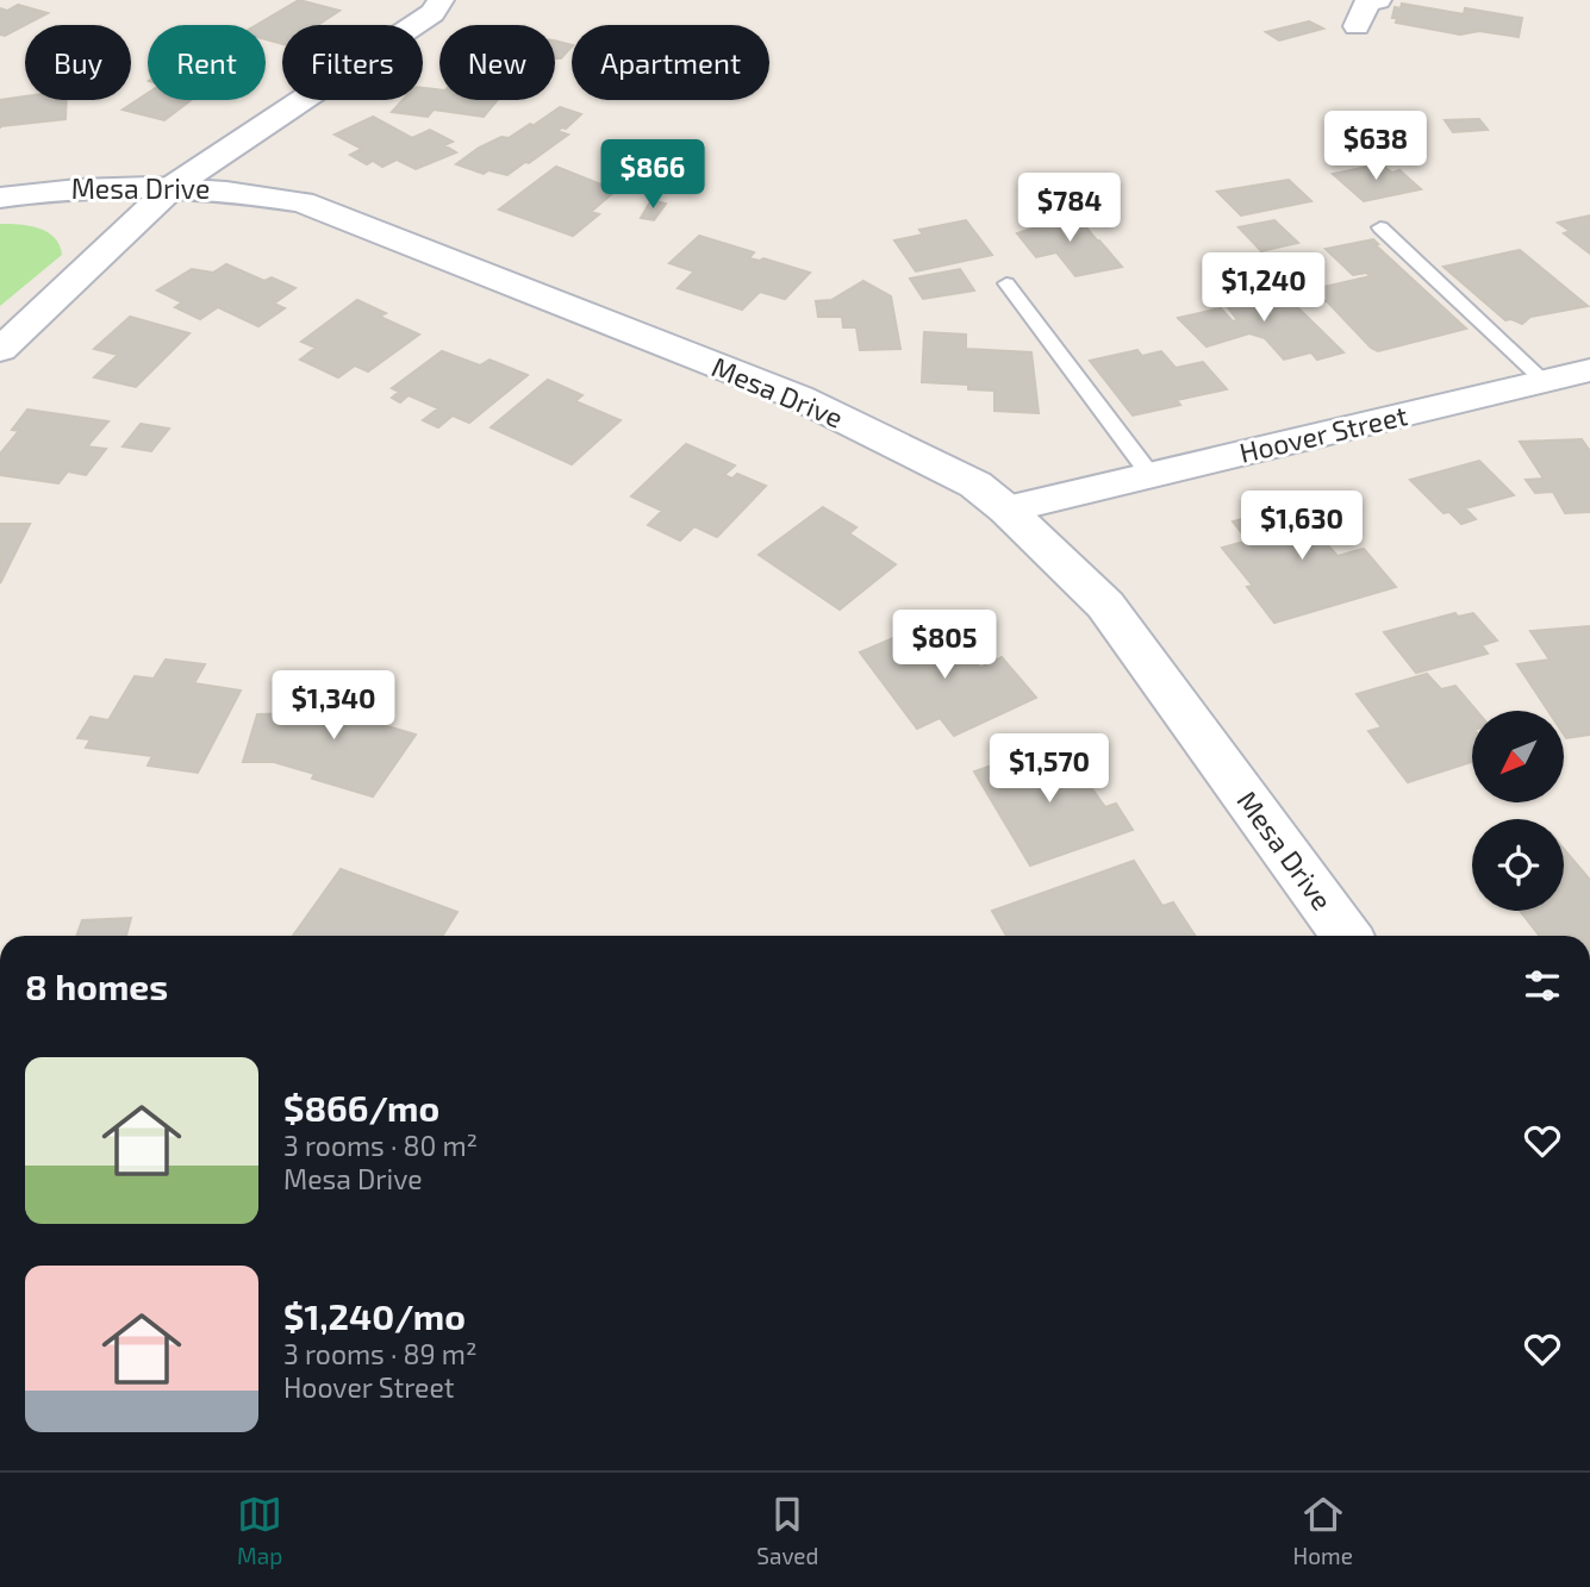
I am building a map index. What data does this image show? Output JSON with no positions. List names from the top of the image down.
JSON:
{
  "streets": {
    "main road": ["Mesa Drive", "Hoover Street"]
  },
  "crossings": [
    ["Mesa Drive", "Hoover Street"]
  ],
  "north": "bottom left",
  "page": {
    "chip": [
      "Buy",
      "Rent",
      "Filters",
      "New",
      "Apartment"
    ],
    "price": [
      "$638",
      "$866",
      "$784",
      "$1,240",
      "$1,630",
      "$805",
      "$1,340",
      "$1,570"
    ],
    "heading": "8 homes",
    "list": [
      {
        "name": "$866/mo",
        "note": "3 rooms · 80 m² · Mesa Drive"
      },
      {
        "name": "$1,240/mo",
        "note": "3 rooms · 89 m² · Hoover Street"
      }
    ],
    "tabs": ["Map", "Saved", "Home"]
  }
}
